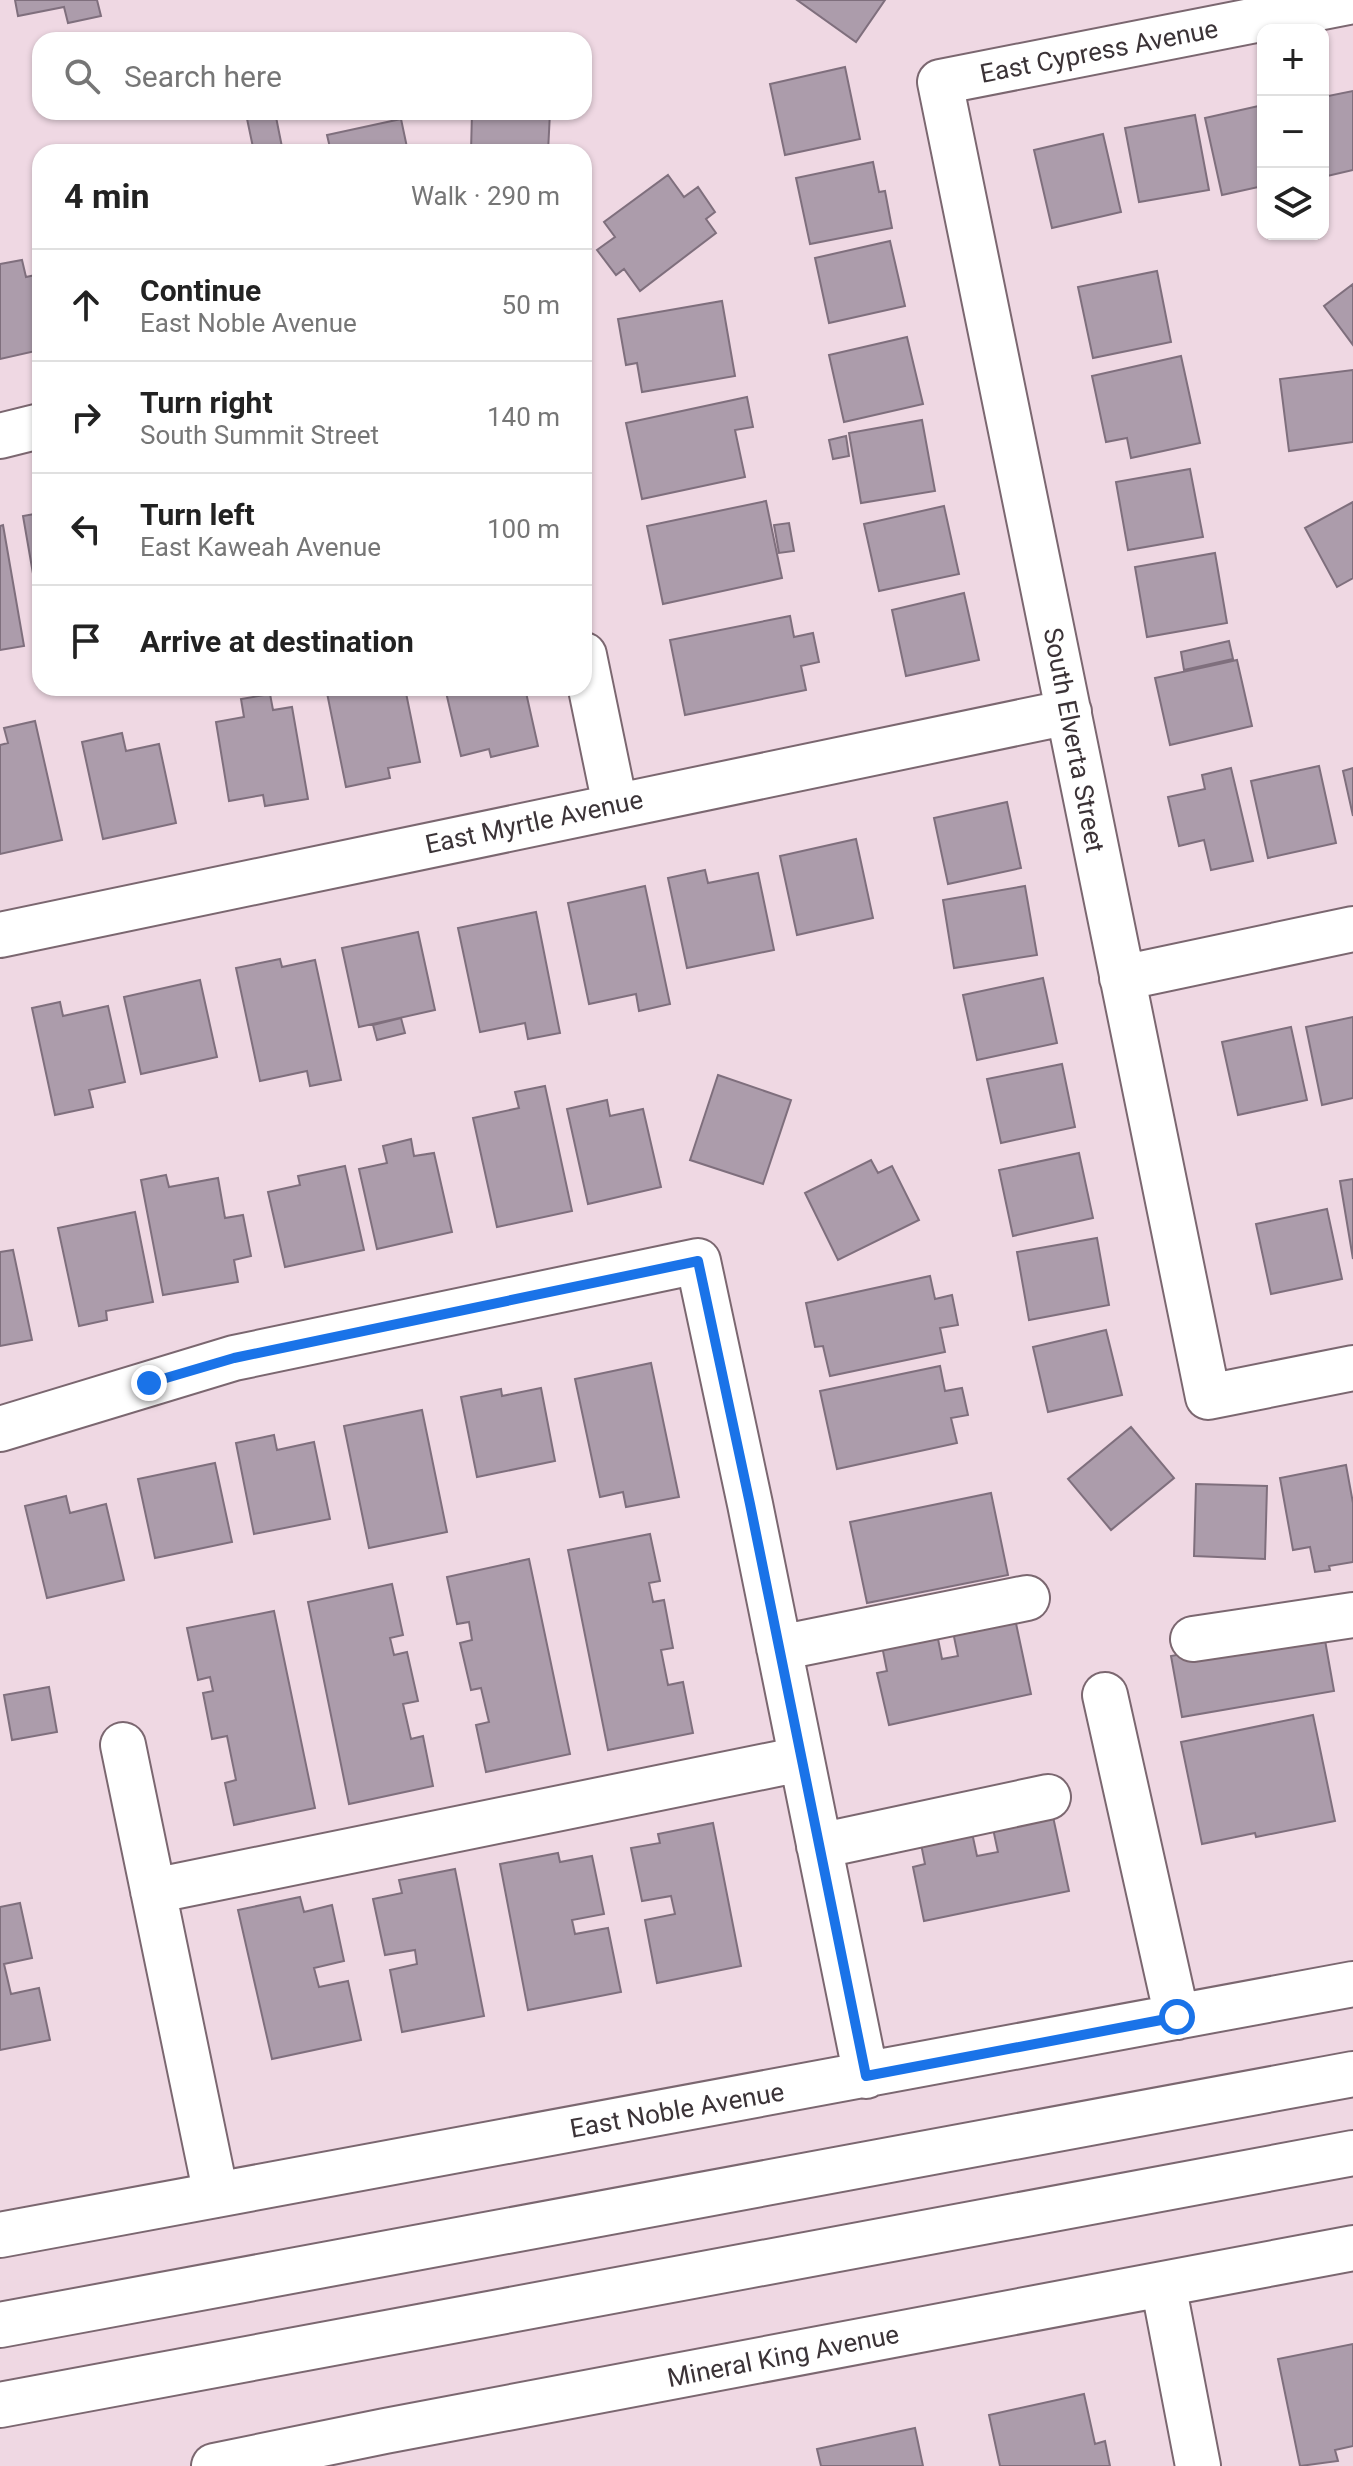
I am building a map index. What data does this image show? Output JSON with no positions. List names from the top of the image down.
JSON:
{
  "streets": {
    "main road": [
      "East Cypress Avenue",
      "South Elverta Street",
      "East Myrtle Avenue",
      "East Noble Avenue",
      "Mineral King Avenue"
    ]
  },
  "crossings": [
    ["East Cypress Avenue", "South Elverta Street"],
    ["South Elverta Street", "East Myrtle Avenue"]
  ],
  "page": {
    "map_buttons": ["+", "−"],
    "search": "Search here",
    "heading": ["4 min", "Walk · 290 m"],
    "list": [
      ["Continue", "East Noble Avenue", "50 m"],
      ["Turn right", "South Summit Street", "140 m"],
      ["Turn left", "East Kaweah Avenue", "100 m"],
      "Arrive at destination"
    ]
  }
}
